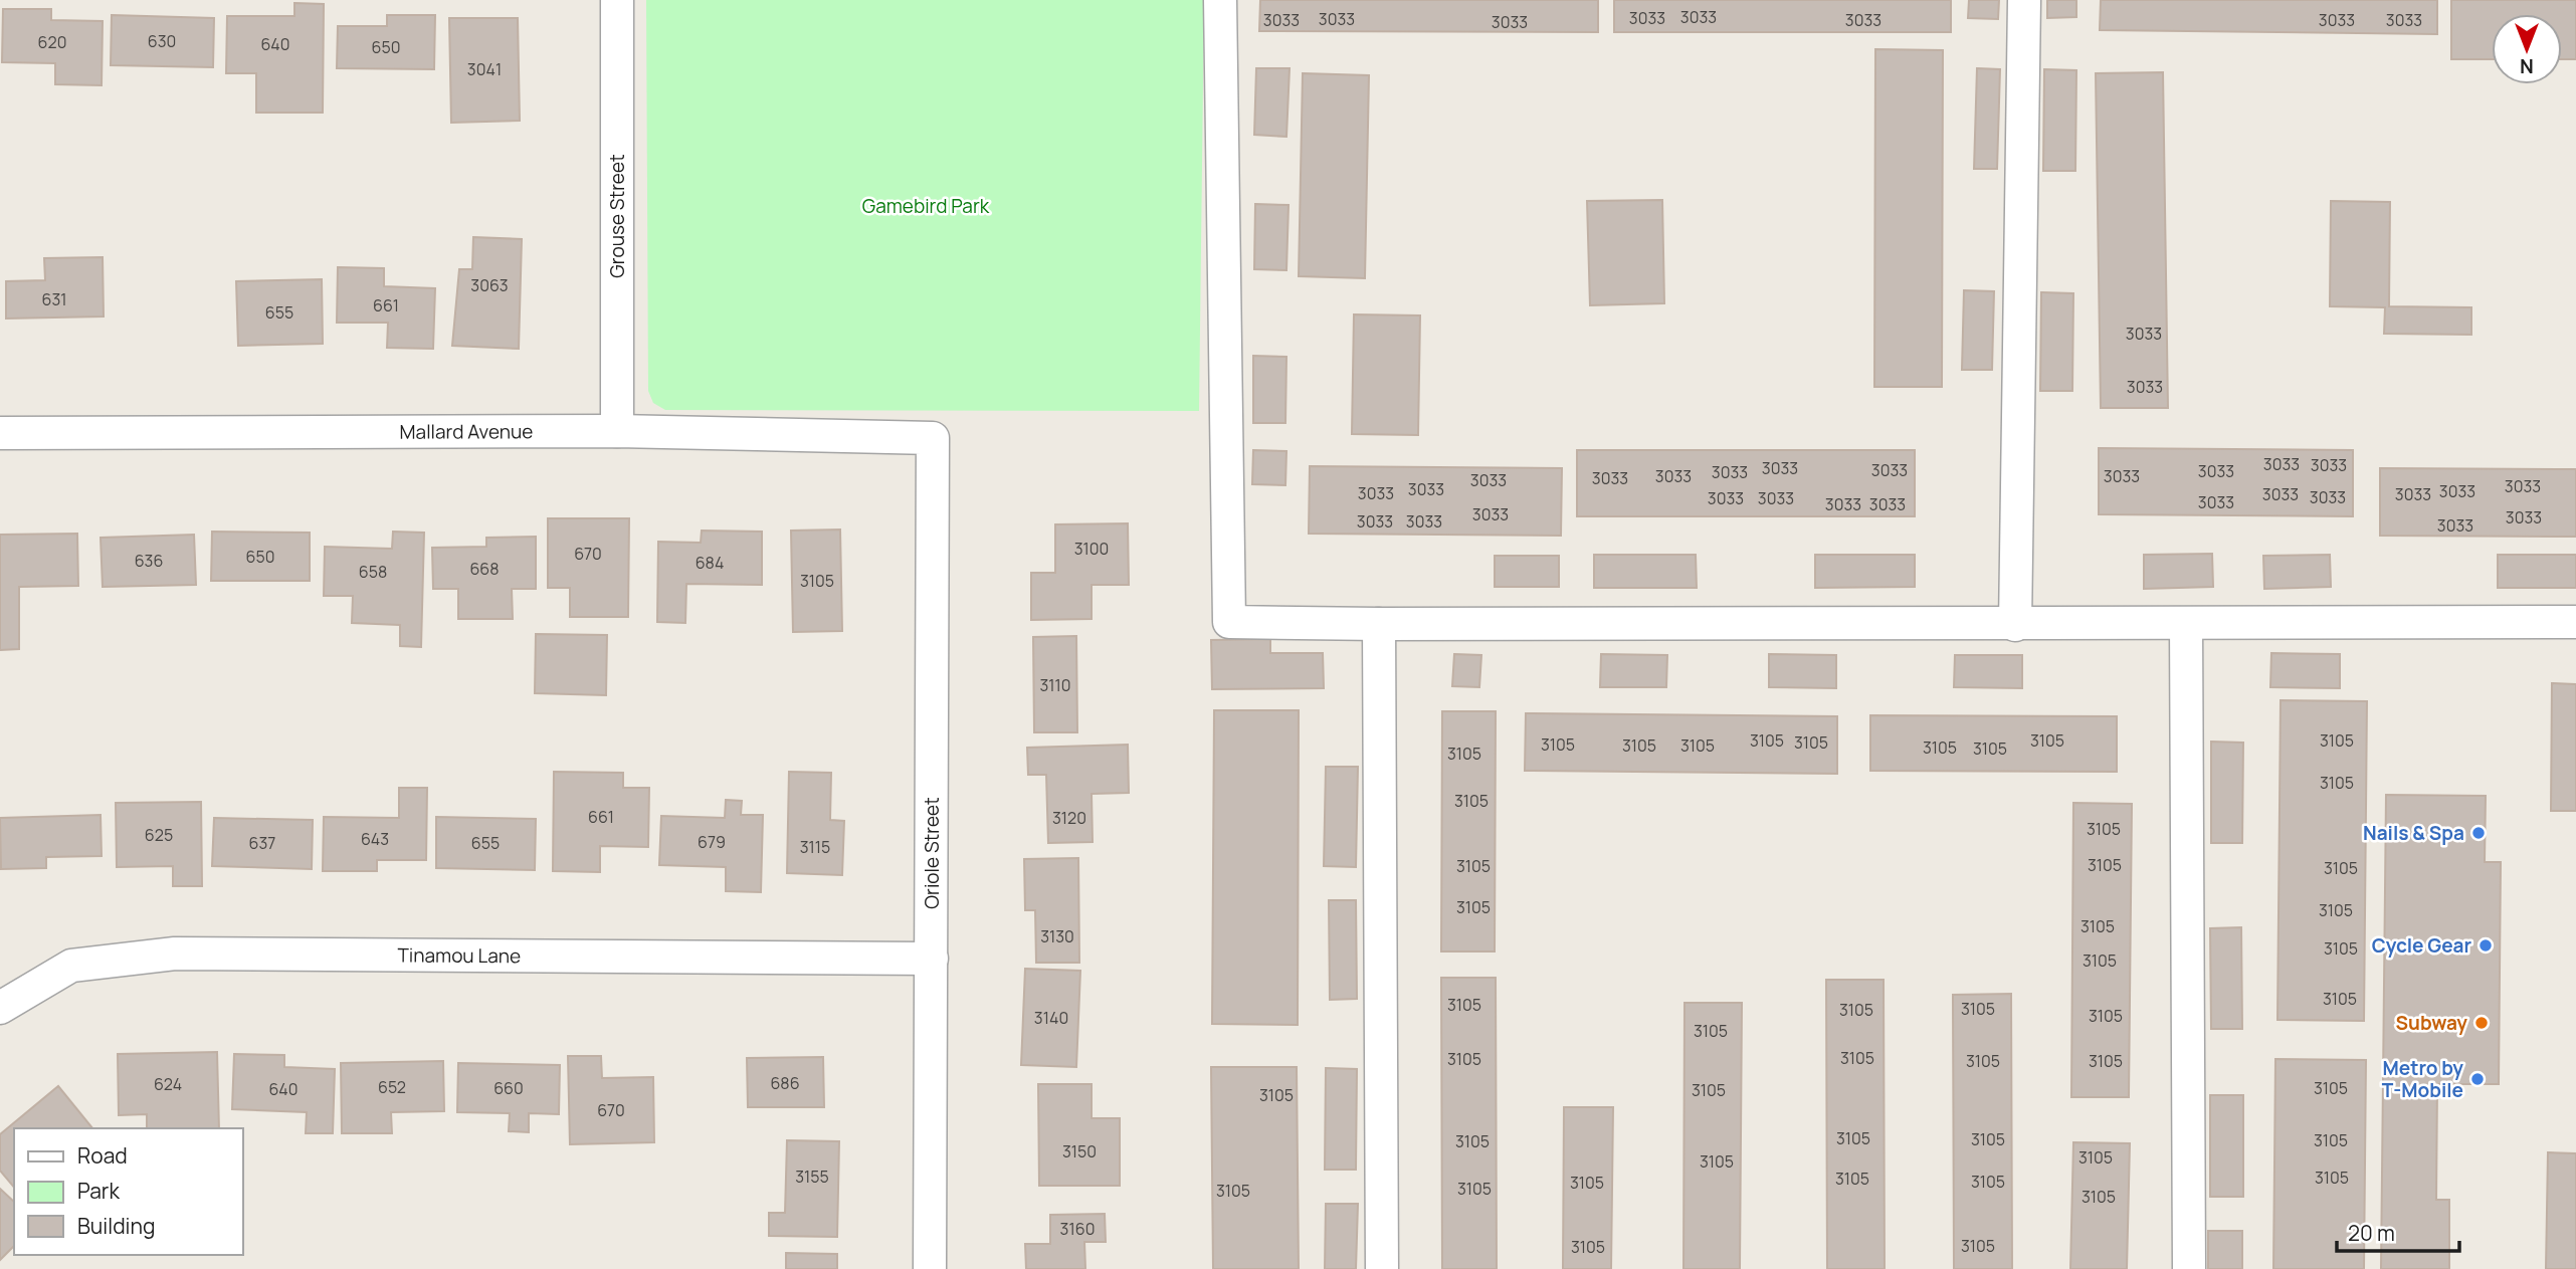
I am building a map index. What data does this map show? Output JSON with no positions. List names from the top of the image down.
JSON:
{
  "streets": {
    "street": [
      "Grouse Street",
      "Mallard Avenue",
      "Oriole Street",
      "Tinamou Lane"
    ]
  },
  "crossings": [
    ["Grouse Street", "Mallard Avenue"],
    ["Mallard Avenue", "Oriole Street"],
    ["Oriole Street", "Tinamou Lane"]
  ],
  "parks": ["Gamebird Park"],
  "places": [
    "Nails & Spa",
    "Cycle Gear",
    "Subway",
    "Metro by T-Mobile"
  ],
  "house_numbers": [
    "3033",
    "3033",
    "3033",
    "3033",
    "3033",
    "3033",
    "3033",
    "3033",
    "630",
    "620",
    "640",
    "650",
    "3041",
    "3063",
    "631",
    "661",
    "655",
    "3033",
    "3033",
    "3033",
    "3033",
    "3033",
    "3033",
    "3033",
    "3033",
    "3033",
    "3033",
    "3033",
    "3033",
    "3033",
    "3033",
    "3033",
    "3033",
    "3033",
    "3033",
    "3033",
    "3033",
    "3033",
    "3033",
    "3033",
    "3033",
    "3033",
    "3033",
    "3033",
    "3033",
    "3033",
    "3100",
    "670",
    "650",
    "636",
    "684",
    "668",
    "658",
    "3105",
    "3110",
    "3105",
    "3105",
    "3105",
    "3105",
    "3105",
    "3105",
    "3105",
    "3105",
    "3105",
    "3105",
    "3105",
    "3105",
    "661",
    "3120",
    "3105",
    "625",
    "643",
    "679",
    "637",
    "655",
    "3115",
    "3105",
    "3105",
    "3105",
    "3105",
    "3105",
    "3105",
    "3130",
    "3105",
    "3105",
    "3105",
    "3105",
    "3105",
    "3105",
    "3105",
    "3140",
    "3105",
    "3105",
    "3105",
    "3105",
    "3105",
    "686",
    "624",
    "652",
    "660",
    "3105",
    "640",
    "3105",
    "3105",
    "670",
    "3105",
    "3105",
    "3105",
    "3105",
    "3150",
    "3105",
    "3105",
    "3155",
    "3105",
    "3105",
    "3105",
    "3105",
    "3105",
    "3105",
    "3105",
    "3160",
    "3105",
    "3105"
  ],
  "legend": ["Road", "Park", "Building"],
  "scale_bar": "20 m",
  "north": "bottom"
}
